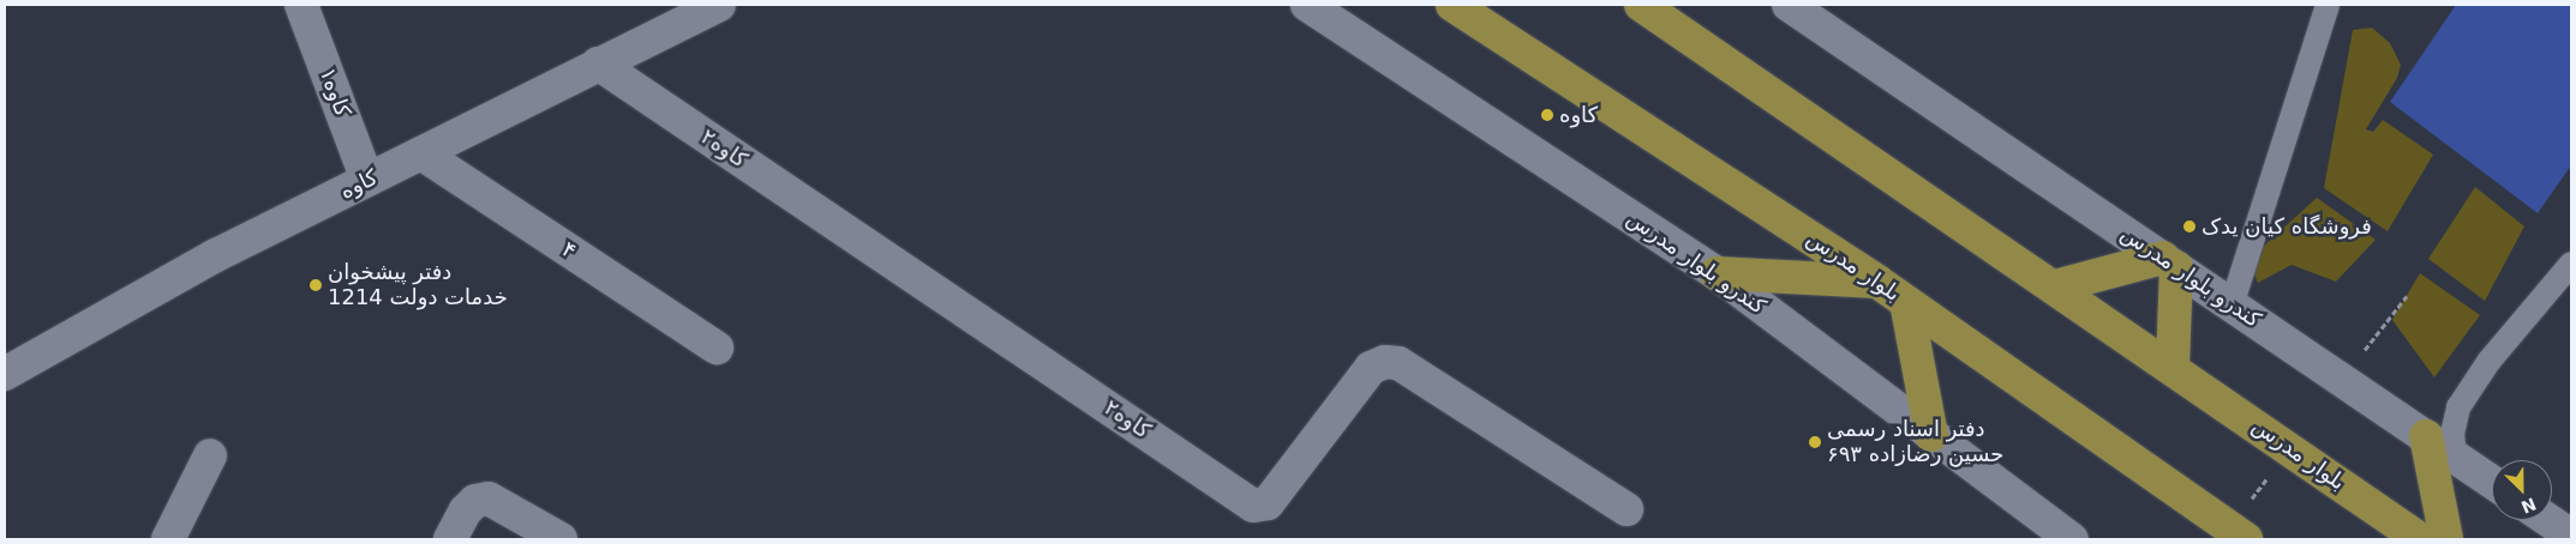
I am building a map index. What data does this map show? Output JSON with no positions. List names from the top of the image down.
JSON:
{
  "streets": {
    "main road": ["بلوار مدرس"],
    "street": [
      "کاوه۱",
      "کاوه۲",
      "کاوه",
      "۴",
      "کندرو بلوار مدرس"
    ]
  },
  "crossings": [
    ["کاوه۱", "کاوه"],
    ["کاوه۲", "کاوه"],
    ["کاوه", "۴"]
  ],
  "places": [
    "کاوه",
    "فروشگاه کیان یدک",
    "دفتر پیشخوان خدمات دولت 1214",
    "دفتر اسناد رسمی ۶۹۳ حسین رضازاده"
  ],
  "north": "bottom right"
}
